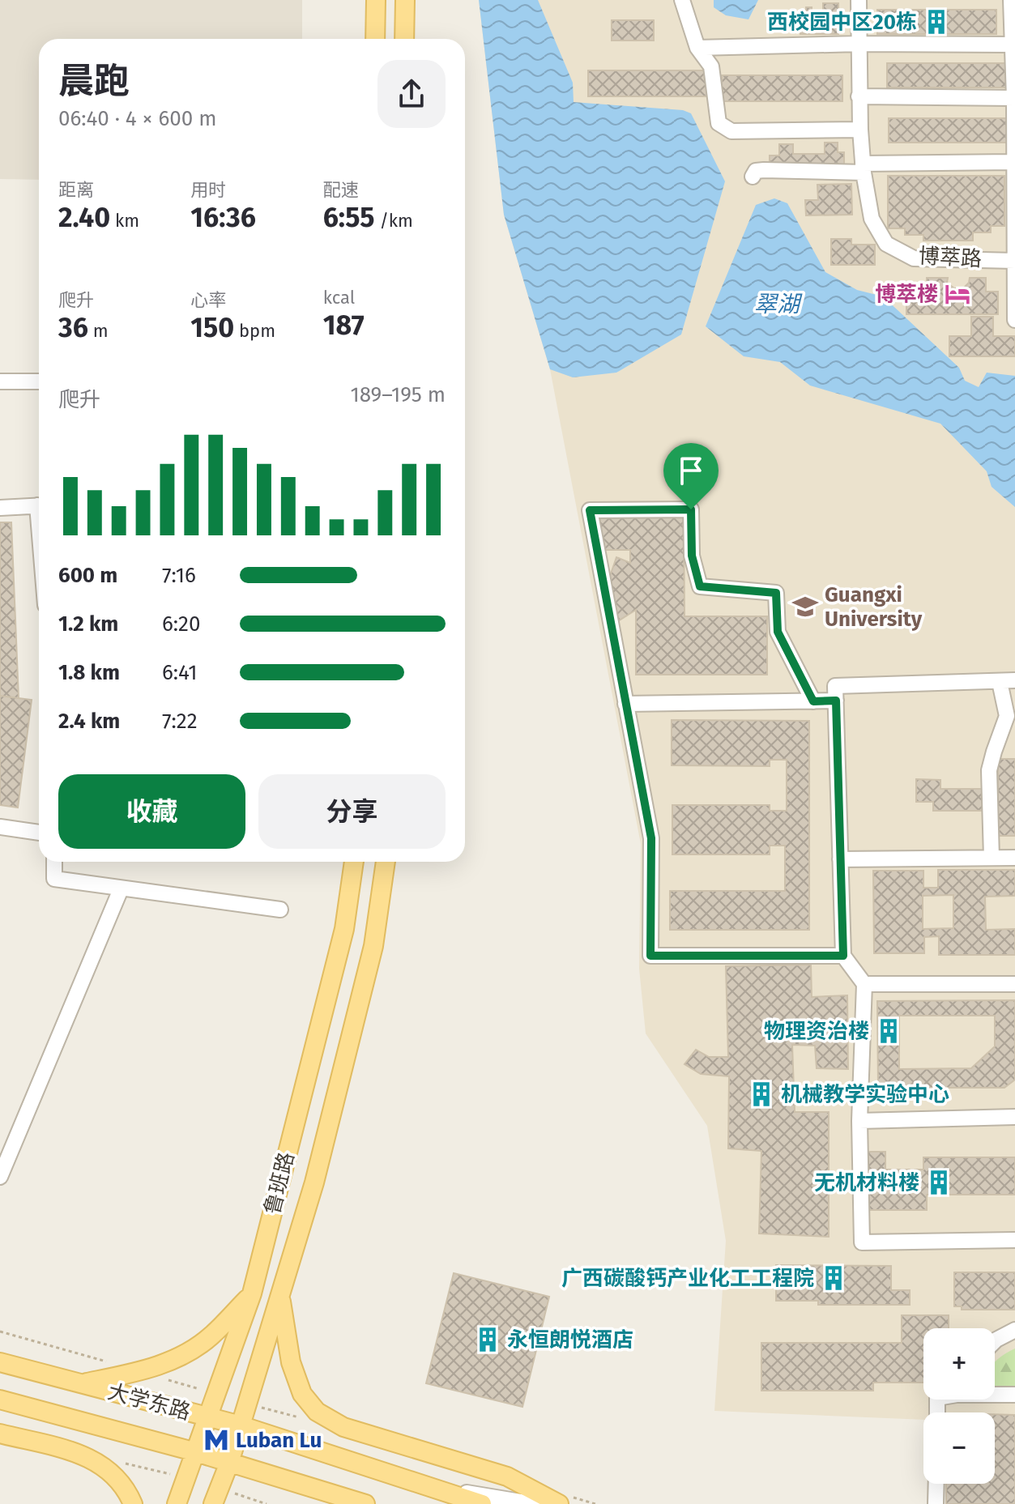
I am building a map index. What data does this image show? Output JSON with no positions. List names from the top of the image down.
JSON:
{
  "streets": {
    "main road": ["鲁班路", "大学东路"],
    "street": ["博萃路"]
  },
  "crossings": [
    ["鲁班路", "大学东路"]
  ],
  "water": ["翠湖"],
  "places": {
    "building": [
      "西校园中区20栋",
      "物理资治楼",
      "机械教学实验中心",
      "无机材料楼",
      "广西碳酸钙产业化工工程院",
      "永恒朗悦酒店"
    ],
    "hotel": ["博萃楼"],
    "school or university": ["Guangxi University"],
    "metro station": ["Luban Lu"]
  },
  "page": {
    "heading": ["晨跑", "06:40 · 4 × 600 m"],
    "stats": [
      ["距离", "2.40 km"],
      ["用时", "16:36"],
      ["配速", "6:55 /km"],
      ["爬升", "36 m"],
      ["心率", "150 bpm"],
      ["kcal", "187"]
    ],
    "chart": ["爬升", "189–195 m"],
    "list": [
      {
        "name": "600 m",
        "note": "7:16"
      },
      {
        "name": "1.2 km",
        "note": "6:20"
      },
      {
        "name": "1.8 km",
        "note": "6:41"
      },
      {
        "name": "2.4 km",
        "note": "7:22"
      }
    ],
    "buttons": ["收藏", "分享"],
    "map_buttons": ["+", "−"]
  }
}
